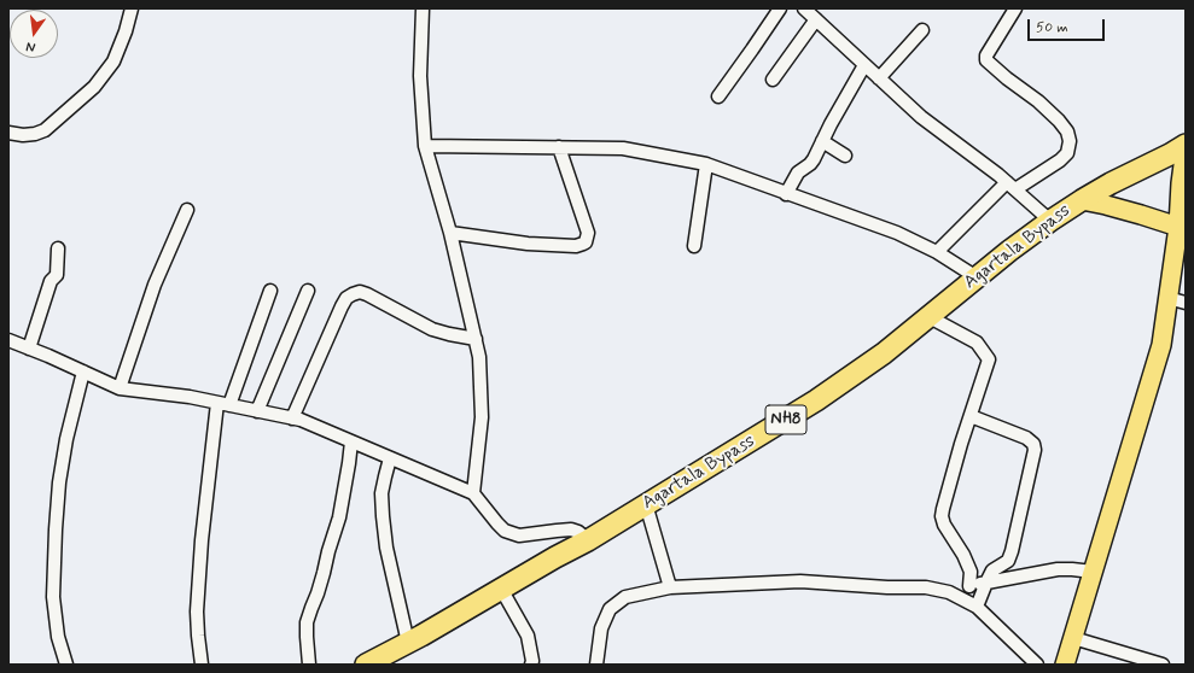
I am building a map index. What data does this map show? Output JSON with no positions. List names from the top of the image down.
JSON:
{
  "streets": {
    "highway": ["Agartala Bypass", "NH8"]
  },
  "scale_bar": "50 m",
  "north": "bottom"
}
